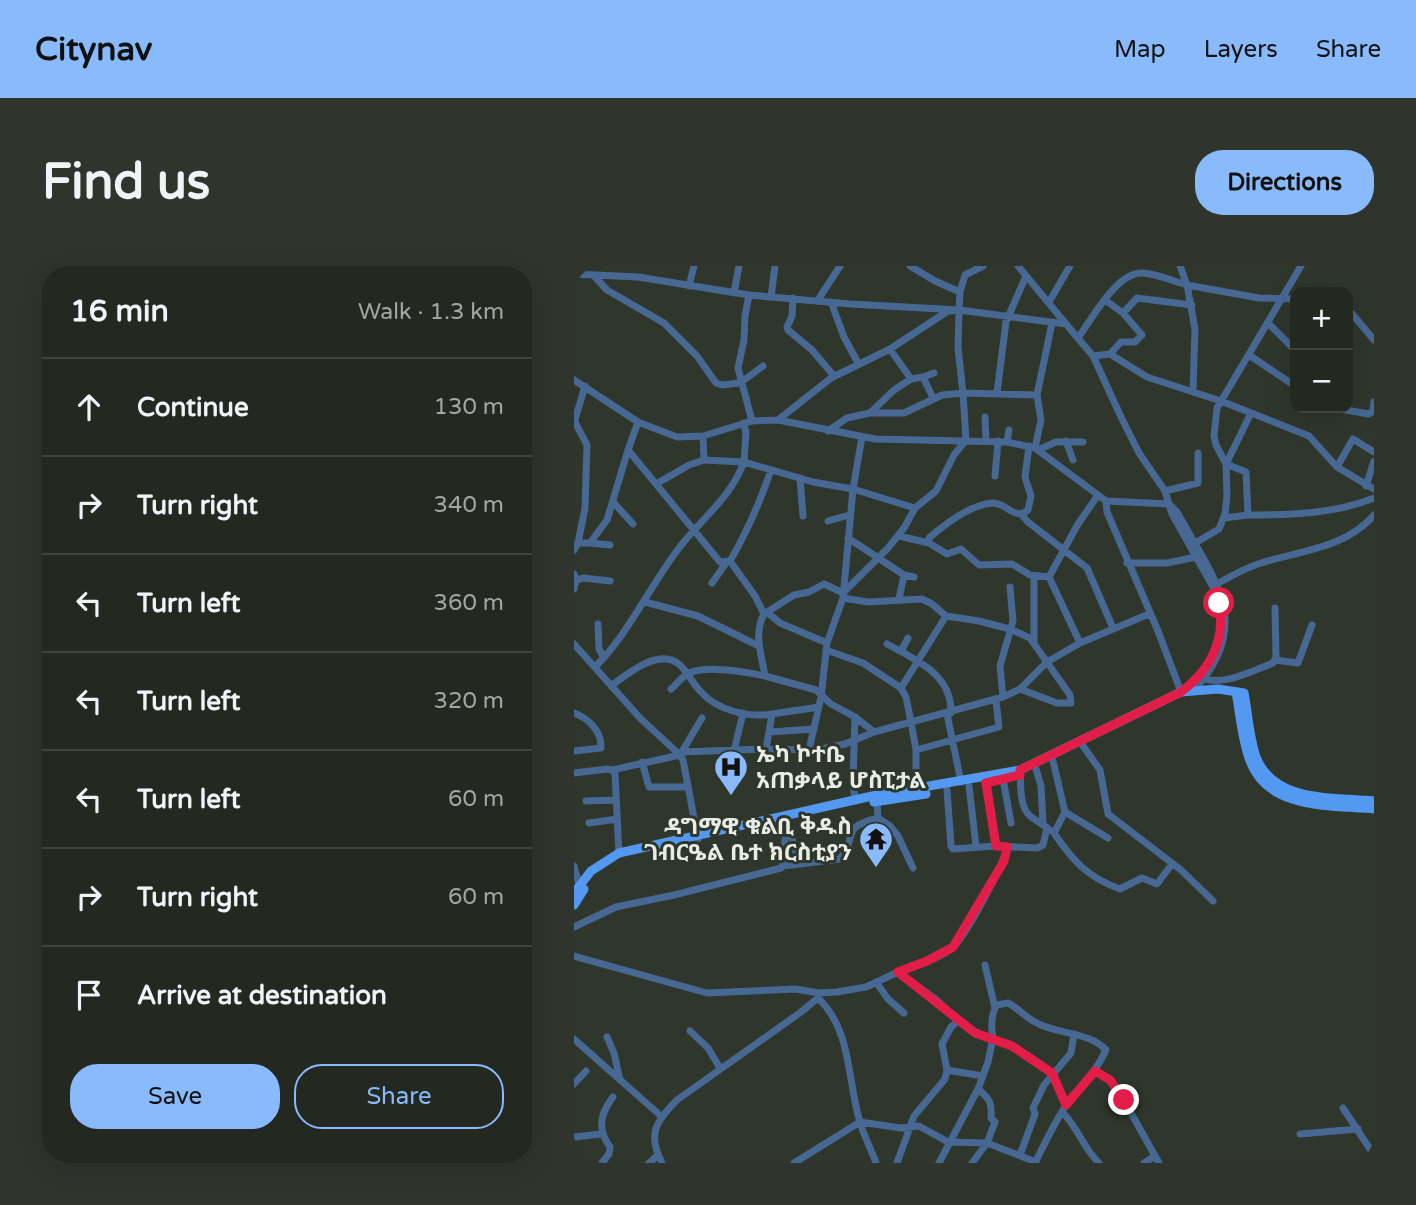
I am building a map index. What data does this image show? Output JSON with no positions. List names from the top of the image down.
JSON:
{
  "places": {
    "hospital": ["ኤካ ኮተቤ አጠቃላይ ሆስፒታል"],
    "temple": ["ዳግማዊ ቁልቢ ቅዱስ ገብርዔል ቤተ ክርስቲያን"]
  },
  "page": {
    "header": "Citynav",
    "nav": ["Map", "Layers", "Share"],
    "buttons": [
      "Directions",
      ["Save", "Share"]
    ],
    "title": "Find us",
    "heading": ["16 min", "Walk · 1.3 km"],
    "map_buttons": ["+", "−"],
    "list": [
      ["Continue", "130 m"],
      ["Turn right", "340 m"],
      ["Turn left", "360 m"],
      ["Turn left", "320 m"],
      ["Turn left", "60 m"],
      ["Turn right", "60 m"],
      "Arrive at destination"
    ]
  }
}
